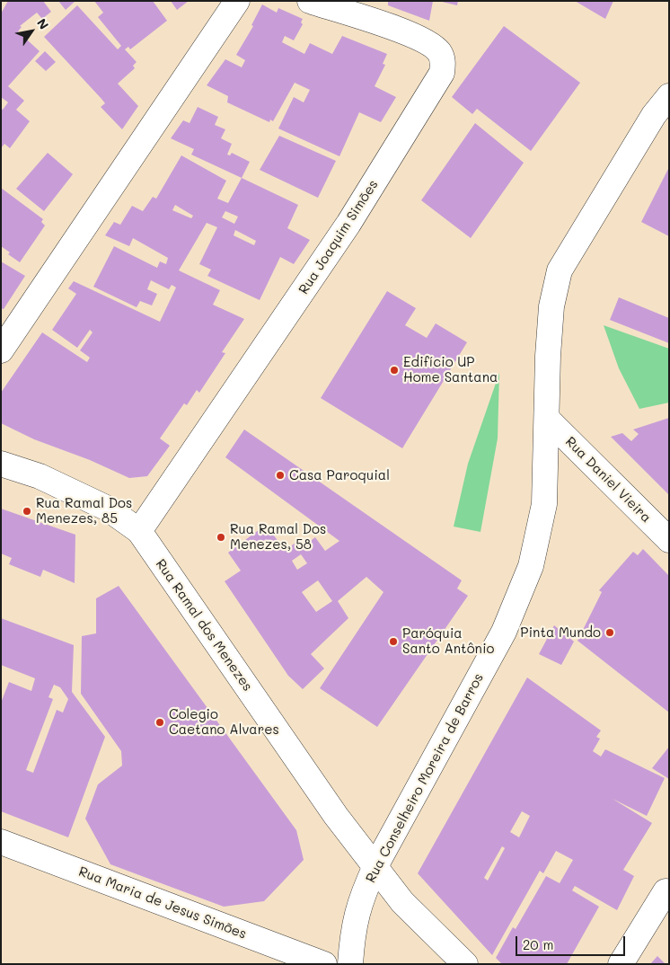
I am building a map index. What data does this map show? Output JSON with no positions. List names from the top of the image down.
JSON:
{
  "streets": {
    "street": [
      "Rua Joaquim Simões",
      "Rua Daniel Vieira",
      "Rua Ramal dos Menezes",
      "Rua Conselheiro Moreira de Barros",
      "Rua Maria de Jesus Simões"
    ]
  },
  "crossings": [
    ["Rua Joaquim Simões", "Rua Ramal dos Menezes"],
    ["Rua Daniel Vieira", "Rua Conselheiro Moreira de Barros"],
    ["Rua Ramal dos Menezes", "Rua Conselheiro Moreira de Barros"]
  ],
  "places": [
    "Edifício UP Home Santana",
    "Casa Paroquial",
    "Rua Ramal Dos Menezes, 85",
    "Rua Ramal Dos Menezes, 58",
    "Pinta Mundo",
    "Paróquia Santo Antônio",
    "Colegio Caetano Alvares"
  ],
  "scale_bar": "20 m",
  "north": "top right"
}
